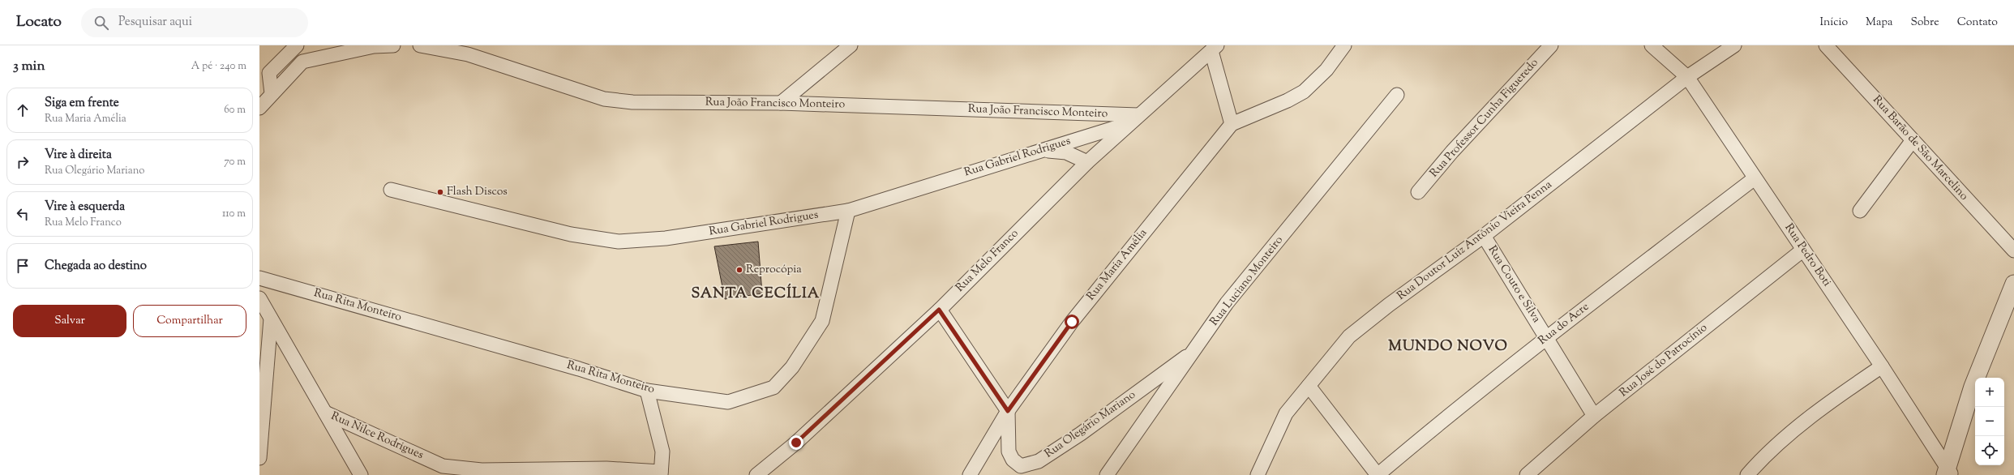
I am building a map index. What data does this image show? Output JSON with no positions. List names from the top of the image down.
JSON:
{
  "streets": {
    "street": [
      "Rua João Francisco Monteiro",
      "Rua Professor Cunha Figueredo",
      "Rua Barão de São Marcelino",
      "Rua Gabriel Rodrigues",
      "Rua Doutor Luiz Antônio Vieira Penna",
      "Rua Pedro Boti",
      "Rua Melo Franco",
      "Rua Maria Amélia",
      "Rua Luciano Monteiro",
      "Rua Couto e Silva",
      "Rua Rita Monteiro",
      "Rua do Acre",
      "Rua José do Patrocínio",
      "Rua Olegário Mariano",
      "Rua Nilce Rodrigues"
    ]
  },
  "crossings": [
    ["Rua João Francisco Monteiro", "Rua Gabriel Rodrigues"],
    ["Rua João Francisco Monteiro", "Rua Melo Franco"],
    ["Rua Gabriel Rodrigues", "Rua Melo Franco"],
    ["Rua Gabriel Rodrigues", "Rua Rita Monteiro"],
    ["Rua Doutor Luiz Antônio Vieira Penna", "Rua Pedro Boti"],
    ["Rua Doutor Luiz Antônio Vieira Penna", "Rua Couto e Silva"],
    ["Rua Pedro Boti", "Rua do Acre"],
    ["Rua Pedro Boti", "Rua José do Patrocínio"],
    ["Rua Maria Amélia", "Rua Olegário Mariano"],
    ["Rua Luciano Monteiro", "Rua Olegário Mariano"],
    ["Rua Couto e Silva", "Rua do Acre"],
    ["Rua Couto e Silva", "Rua José do Patrocínio"]
  ],
  "districts": ["SANTA CECÍLIA", "MUNDO NOVO"],
  "places": ["Flash Discos", "Reprocópia"],
  "page": {
    "header": "Locato",
    "search": "Pesquisar aqui",
    "nav": [
      "Início",
      "Mapa",
      "Sobre",
      "Contato"
    ],
    "heading": ["3 min", "A pé · 240 m"],
    "list": [
      ["Siga em frente", "Rua Maria Amélia", "60 m"],
      ["Vire à direita", "Rua Olegário Mariano", "70 m"],
      ["Vire à esquerda", "Rua Melo Franco", "110 m"],
      "Chegada ao destino"
    ],
    "buttons": ["Salvar", "Compartilhar"],
    "map_buttons": ["+", "−"]
  }
}
